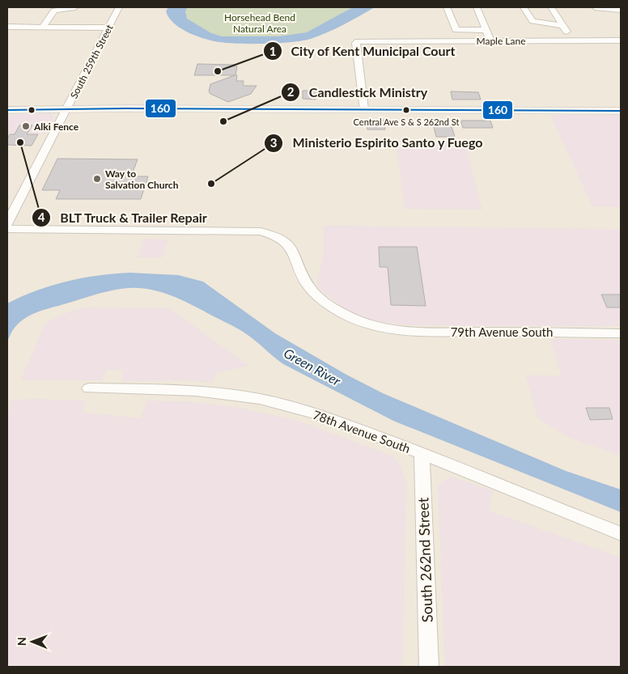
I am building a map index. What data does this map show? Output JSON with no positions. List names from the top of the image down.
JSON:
{
  "streets": {
    "street": [
      "Maple Lane",
      "South 259th Street",
      "79th Avenue South",
      "78th Avenue South",
      "South 262nd Street"
    ]
  },
  "crossings": [
    ["78th Avenue South", "South 262nd Street"]
  ],
  "water": ["Green River"],
  "parks": ["Horsehead Bend Natural Area"],
  "places": [
    "City of Kent Municipal Court",
    "Central Ave S & S 262nd St",
    "Candlestick Ministry",
    "Alki Fence",
    "BLT Truck & Trailer Repair",
    "Way to Salvation Church",
    "Ministerio Espirito Santo y Fuego"
  ],
  "lines": ["transit line 160"],
  "north": "left"
}
